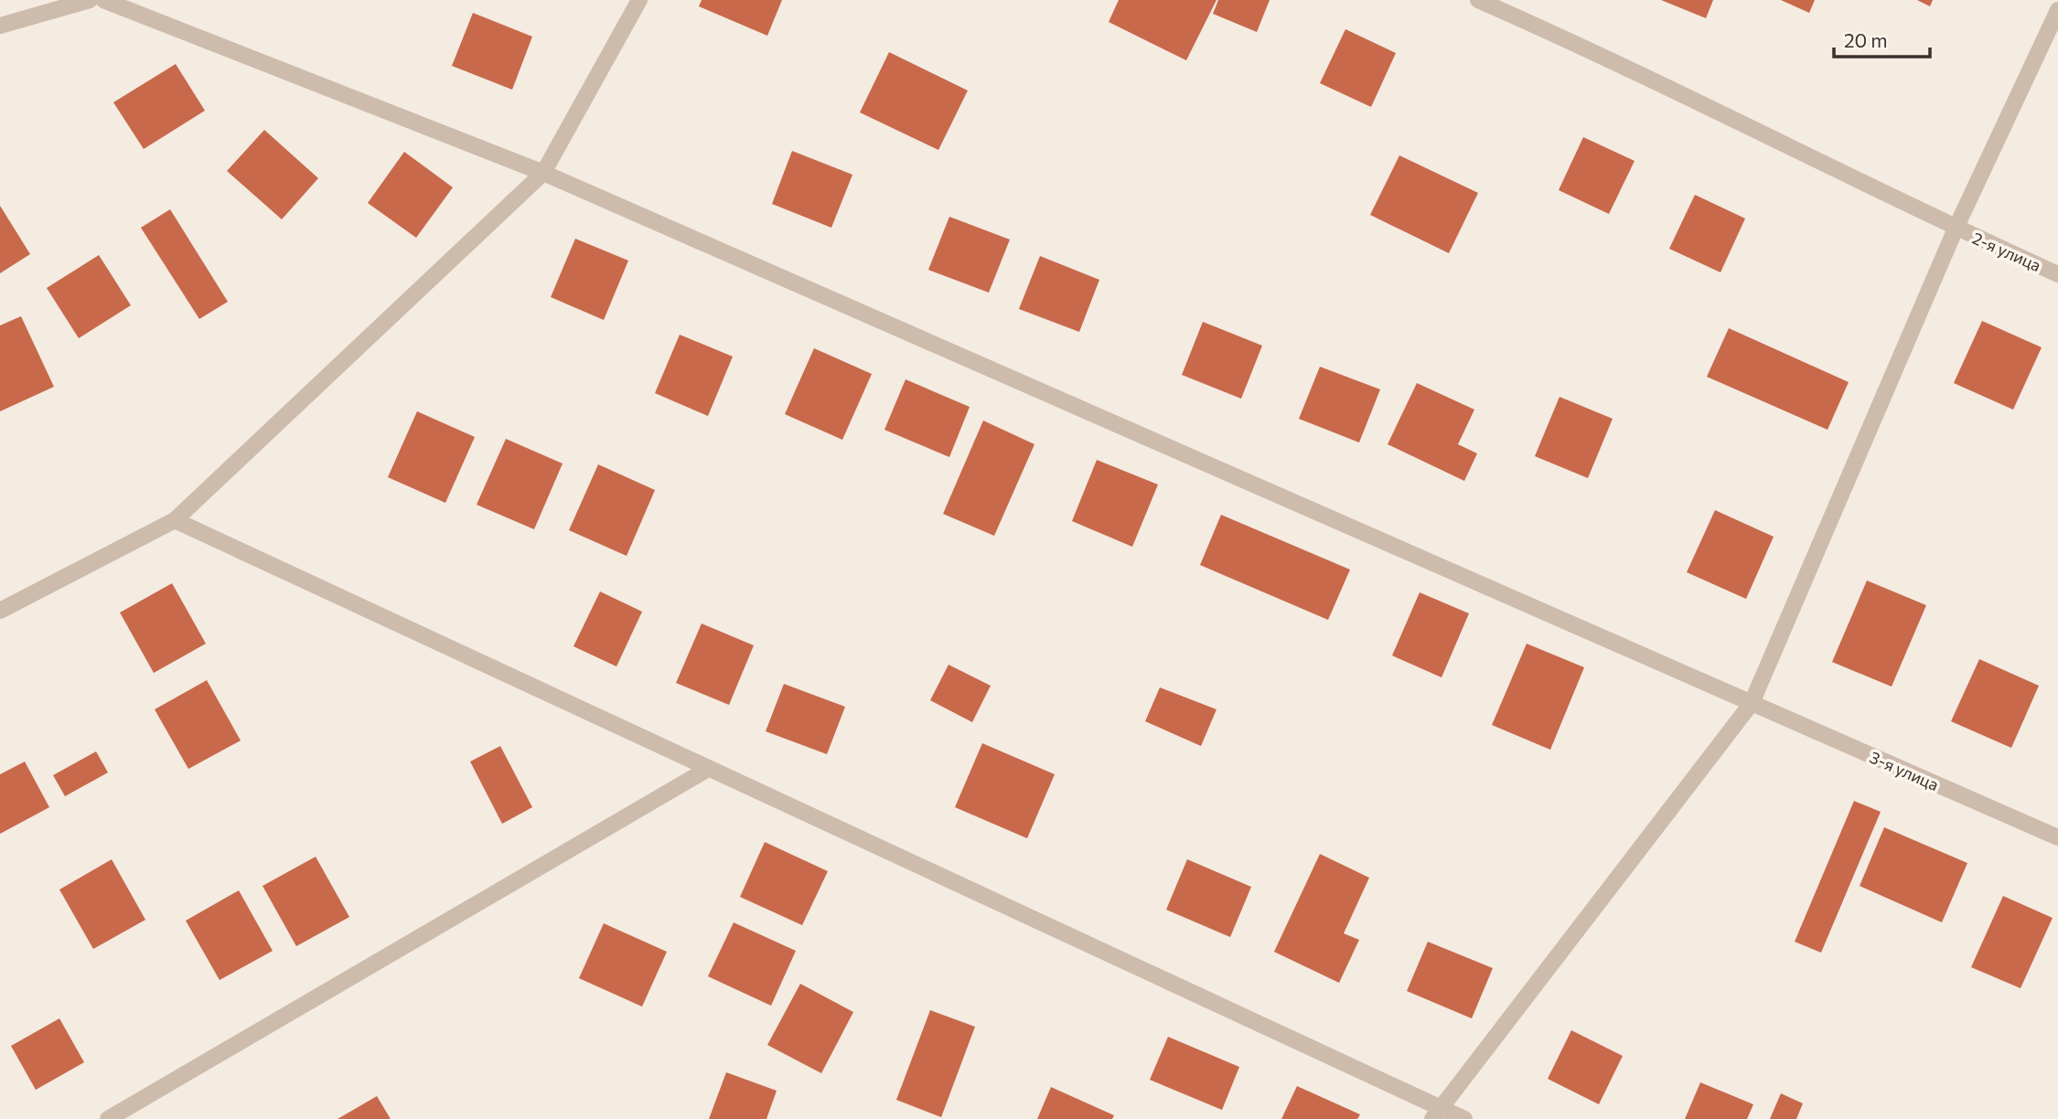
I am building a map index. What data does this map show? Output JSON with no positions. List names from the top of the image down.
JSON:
{
  "streets": {
    "street": ["2-я улица", "3-я улица"]
  },
  "scale_bar": "20 m"
}
